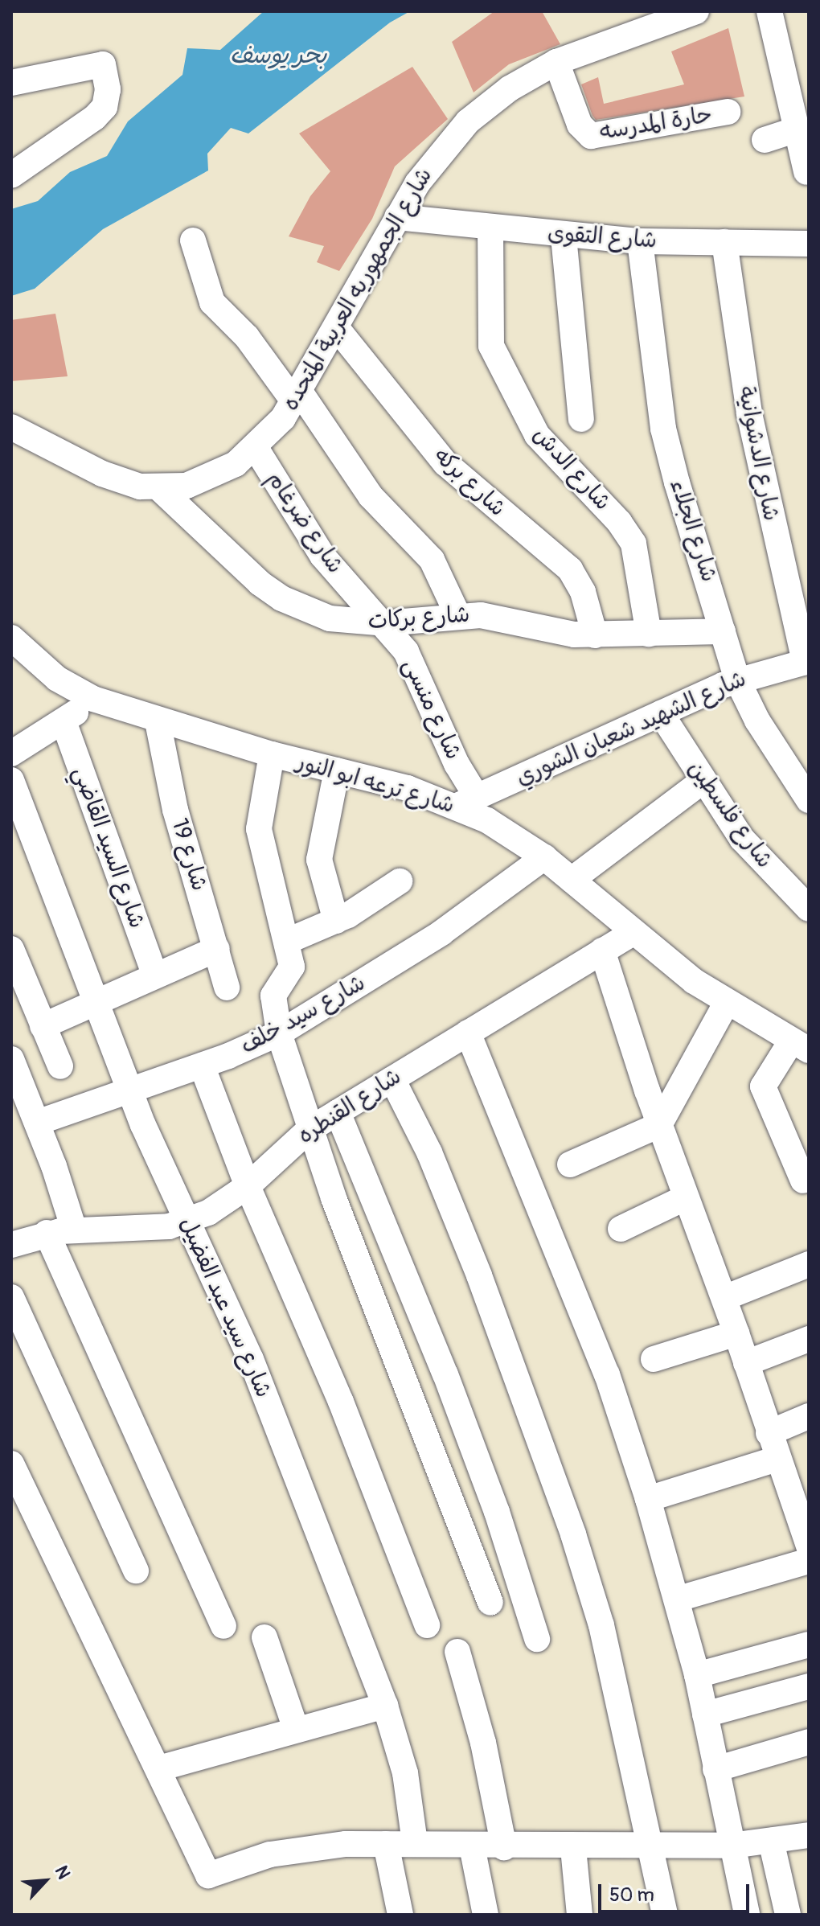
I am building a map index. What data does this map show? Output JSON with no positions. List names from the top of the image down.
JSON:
{
  "streets": {
    "street": [
      "حارة المدرسه",
      "شارع التقوى",
      "شارع الجمهوريه العربية المتحده",
      "شارع الدشوانية",
      "شارع الدش",
      "شارع بركه",
      "شارع ضرغام",
      "شارع الجلاء",
      "شارع بركات",
      "شارع منسى",
      "شارع الشهيد شعبان الشوري",
      "شارع ترعه ابو النور",
      "شارع فلسطين",
      "شارع السيد القاضي",
      "شارع 19",
      "شارع سيد خلف",
      "شارع القنطره",
      "شارع سيد عبد الفضيل"
    ]
  },
  "crossings": [
    ["حارة المدرسه", "شارع الجمهوريه العربية المتحده"],
    ["شارع التقوى", "شارع الجمهوريه العربية المتحده"],
    ["شارع التقوى", "شارع الدشوانية"],
    ["شارع التقوى", "شارع الدش"],
    ["شارع التقوى", "شارع الجلاء"],
    ["شارع الجمهوريه العربية المتحده", "شارع بركه"],
    ["شارع الجمهوريه العربية المتحده", "شارع ضرغام"],
    ["شارع الجمهوريه العربية المتحده", "شارع بركات"],
    ["شارع الدشوانية", "شارع الشهيد شعبان الشوري"],
    ["شارع الدش", "شارع بركات"],
    ["شارع بركه", "شارع بركات"],
    ["شارع ضرغام", "شارع بركات"],
    ["شارع ضرغام", "شارع منسى"],
    ["شارع الجلاء", "شارع بركات"],
    ["شارع الجلاء", "شارع الشهيد شعبان الشوري"],
    ["شارع بركات", "شارع منسى"],
    ["شارع منسى", "شارع الشهيد شعبان الشوري"],
    ["شارع منسى", "شارع ترعه ابو النور"],
    ["شارع الشهيد شعبان الشوري", "شارع ترعه ابو النور"],
    ["شارع الشهيد شعبان الشوري", "شارع فلسطين"],
    ["شارع ترعه ابو النور", "شارع 19"],
    ["شارع ترعه ابو النور", "شارع سيد خلف"],
    ["شارع ترعه ابو النور", "شارع القنطره"],
    ["شارع سيد خلف", "شارع سيد عبد الفضيل"],
    ["شارع القنطره", "شارع سيد عبد الفضيل"]
  ],
  "water": ["بحر يوسف"],
  "scale_bar": "50 m",
  "north": "top right"
}
